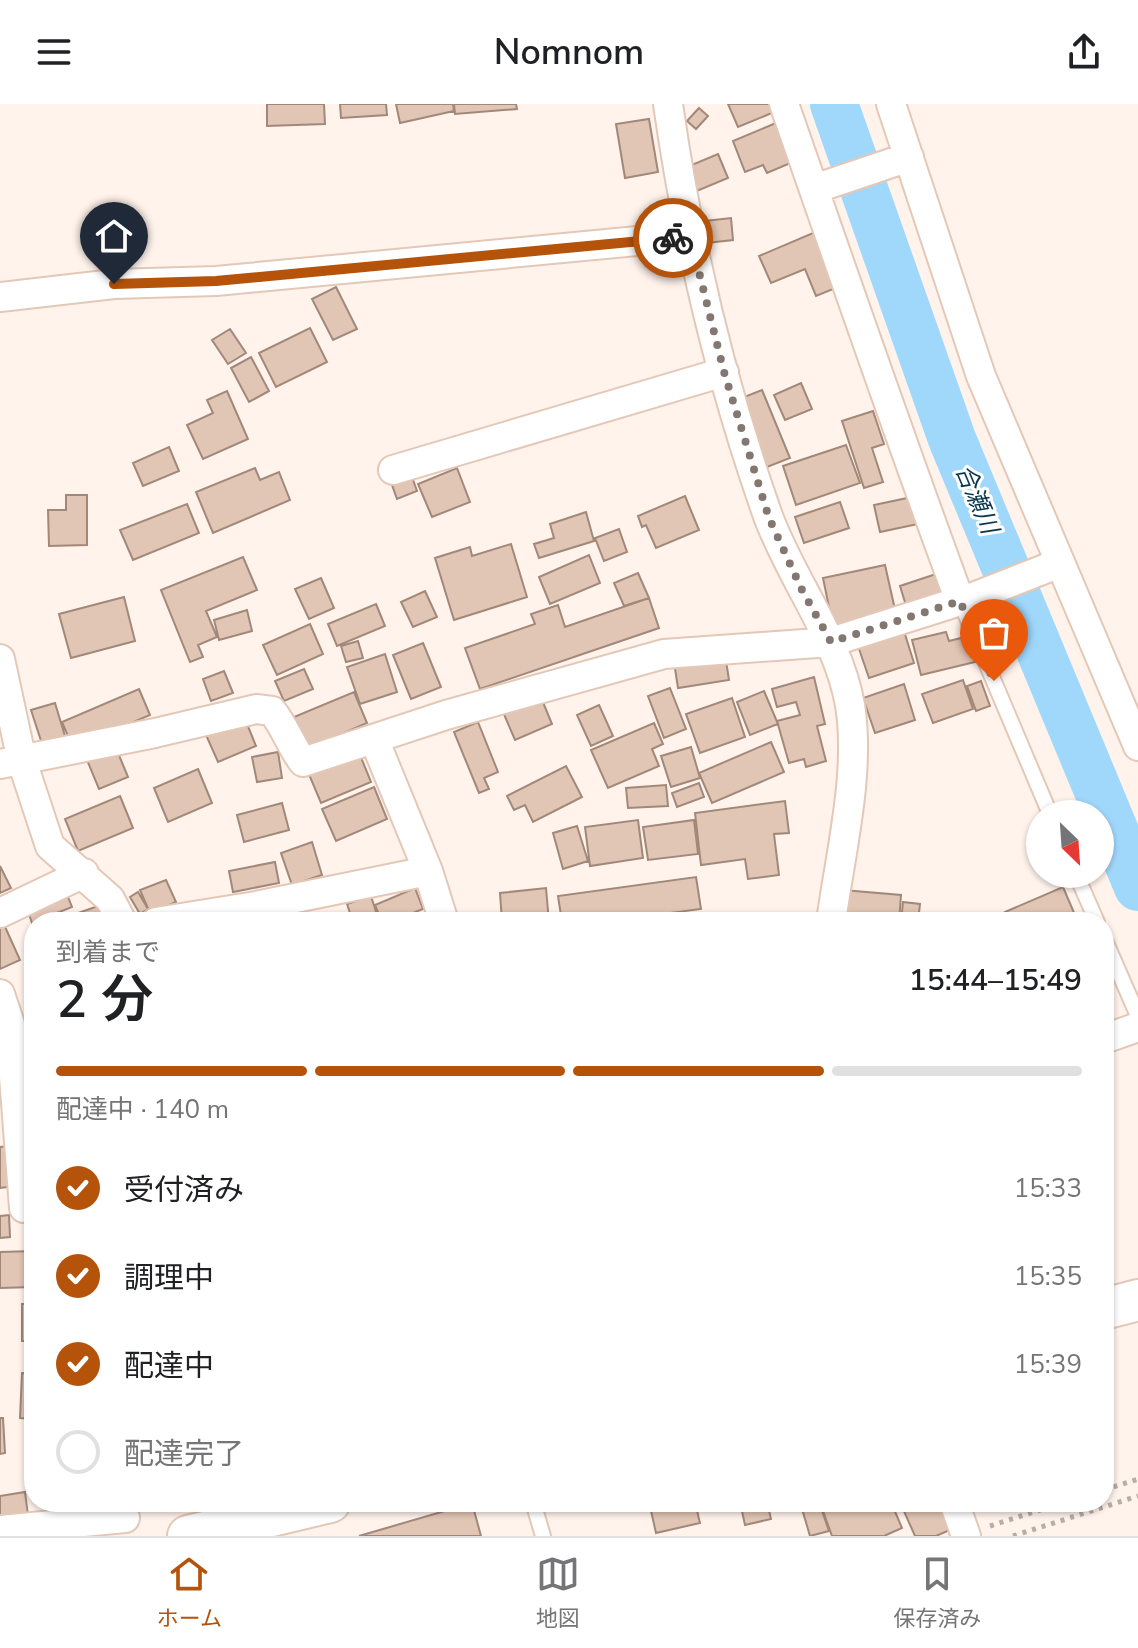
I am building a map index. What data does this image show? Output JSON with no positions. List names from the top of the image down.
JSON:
{
  "water": ["合瀬川"],
  "north": "bottom right",
  "page": {
    "header": "Nomnom",
    "heading": ["2 分", "到着まで", "15:44–15:49"],
    "bar": "配達中 · 140 m",
    "list": [
      ["受付済み", "15:33"],
      ["調理中", "15:35"],
      ["配達中", "15:39"],
      "配達完了"
    ],
    "tabs": ["ホーム", "地図", "保存済み"]
  }
}
